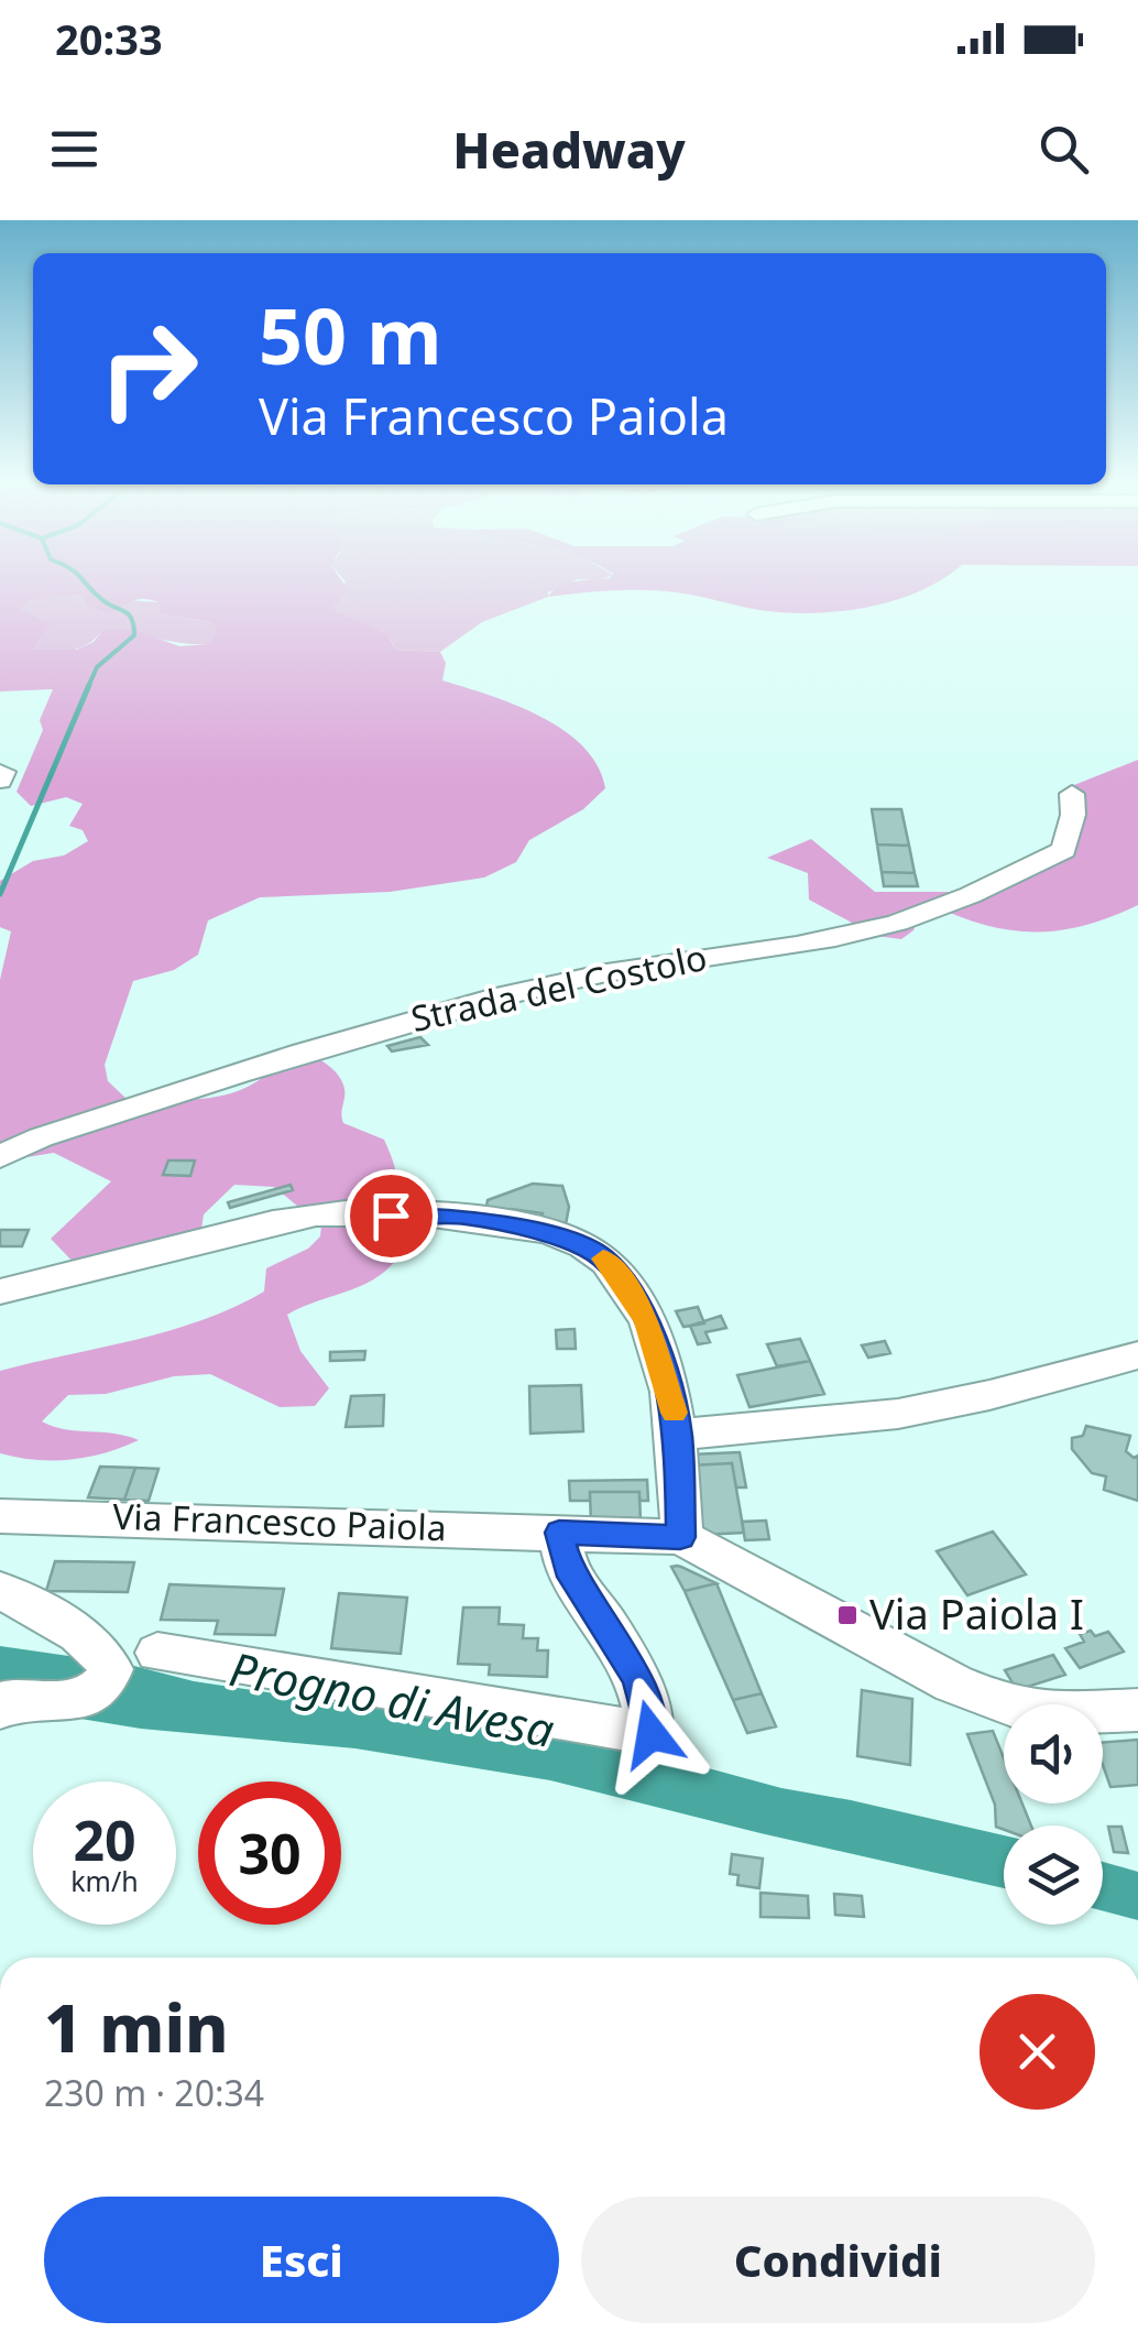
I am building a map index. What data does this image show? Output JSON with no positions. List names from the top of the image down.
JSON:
{
  "streets": {
    "street": ["Strada del Costolo", "Via Francesco Paiola"]
  },
  "water": ["Progno di Avesa"],
  "places": {
    "transit": ["Via Paiola I"]
  },
  "page": {
    "status": "20:33",
    "header": "Headway",
    "turn": ["50 m", "Via Francesco Paiola"],
    "speed": "20 km/h",
    "limit": "30",
    "heading": ["1 min", "230 m · 20:34"],
    "buttons": ["Esci", "Condividi"]
  }
}
